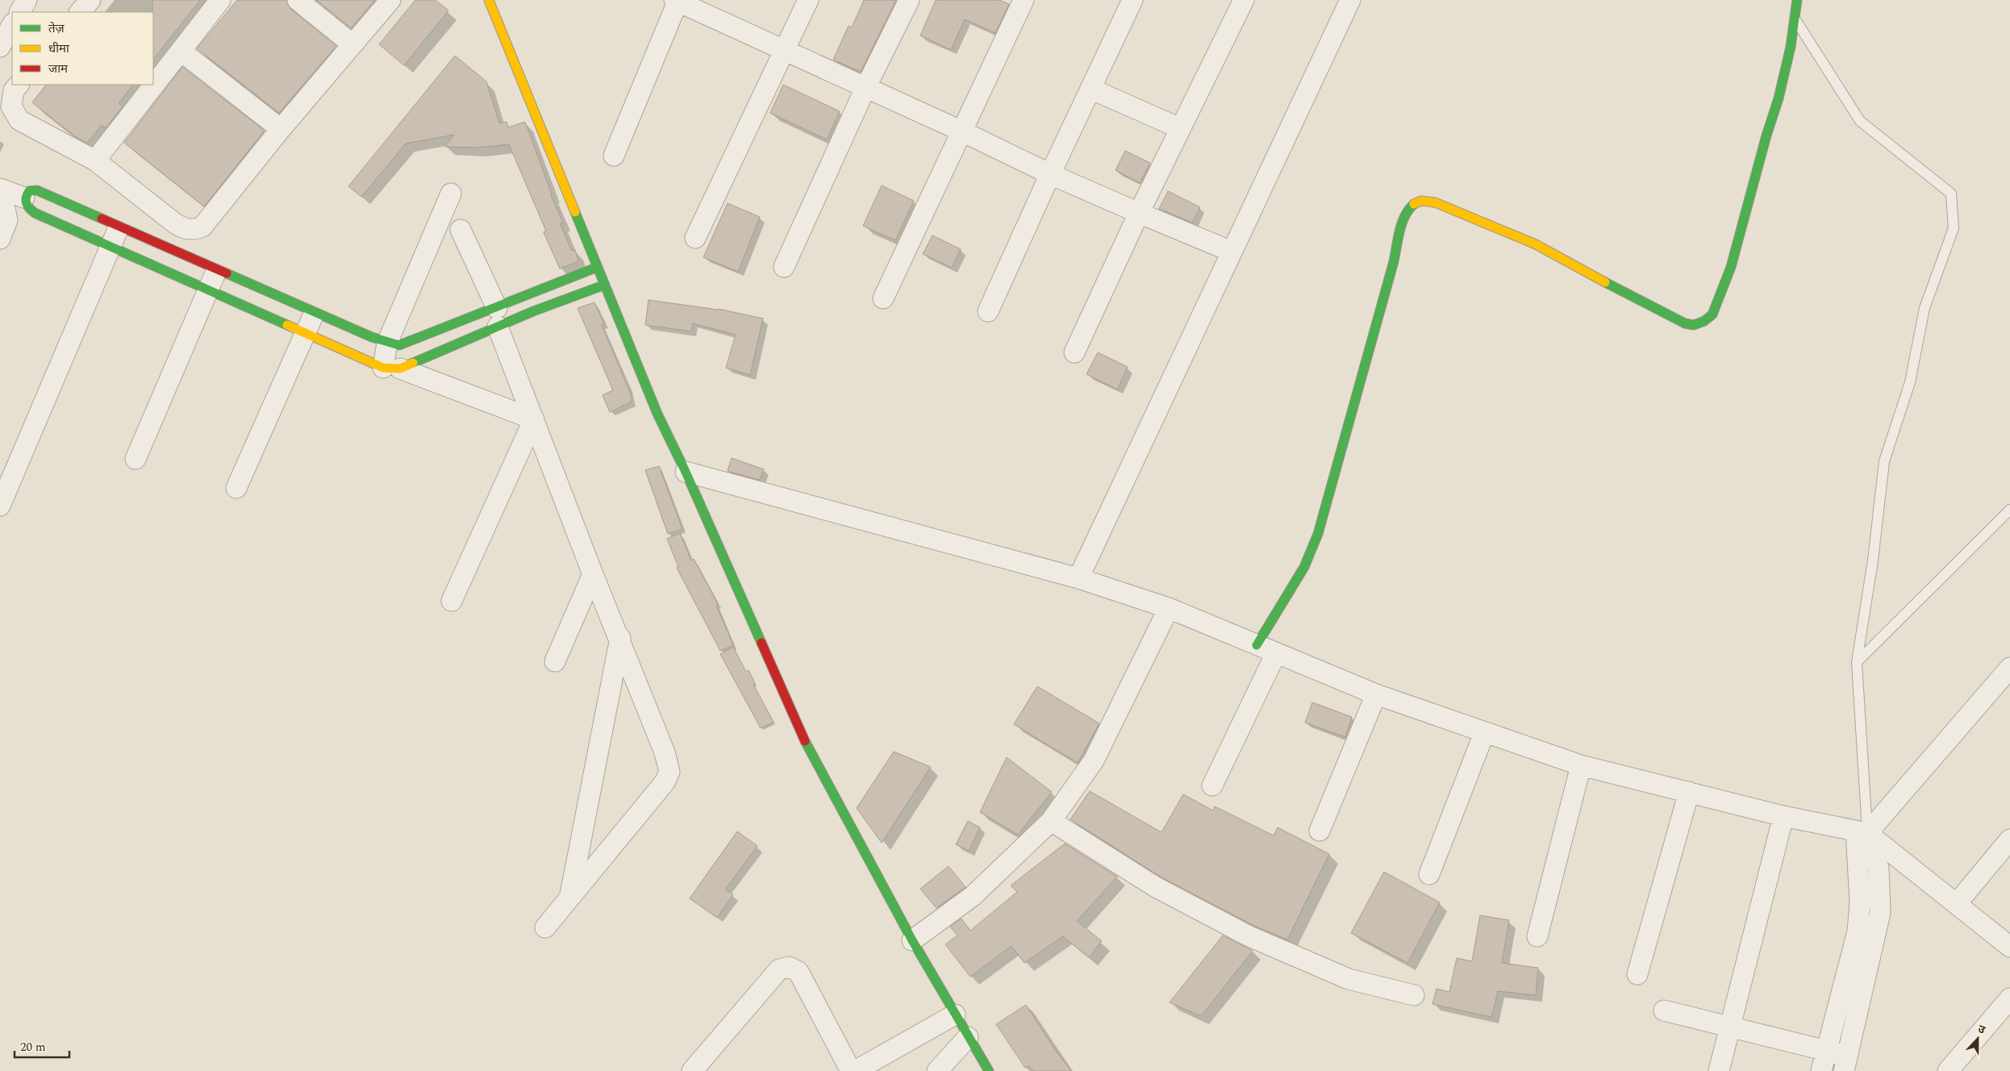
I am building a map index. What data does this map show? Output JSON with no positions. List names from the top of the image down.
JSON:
{
  "legend": ["तेज़", "धीमा", "जाम"],
  "scale_bar": "20 m",
  "north": "top"
}
